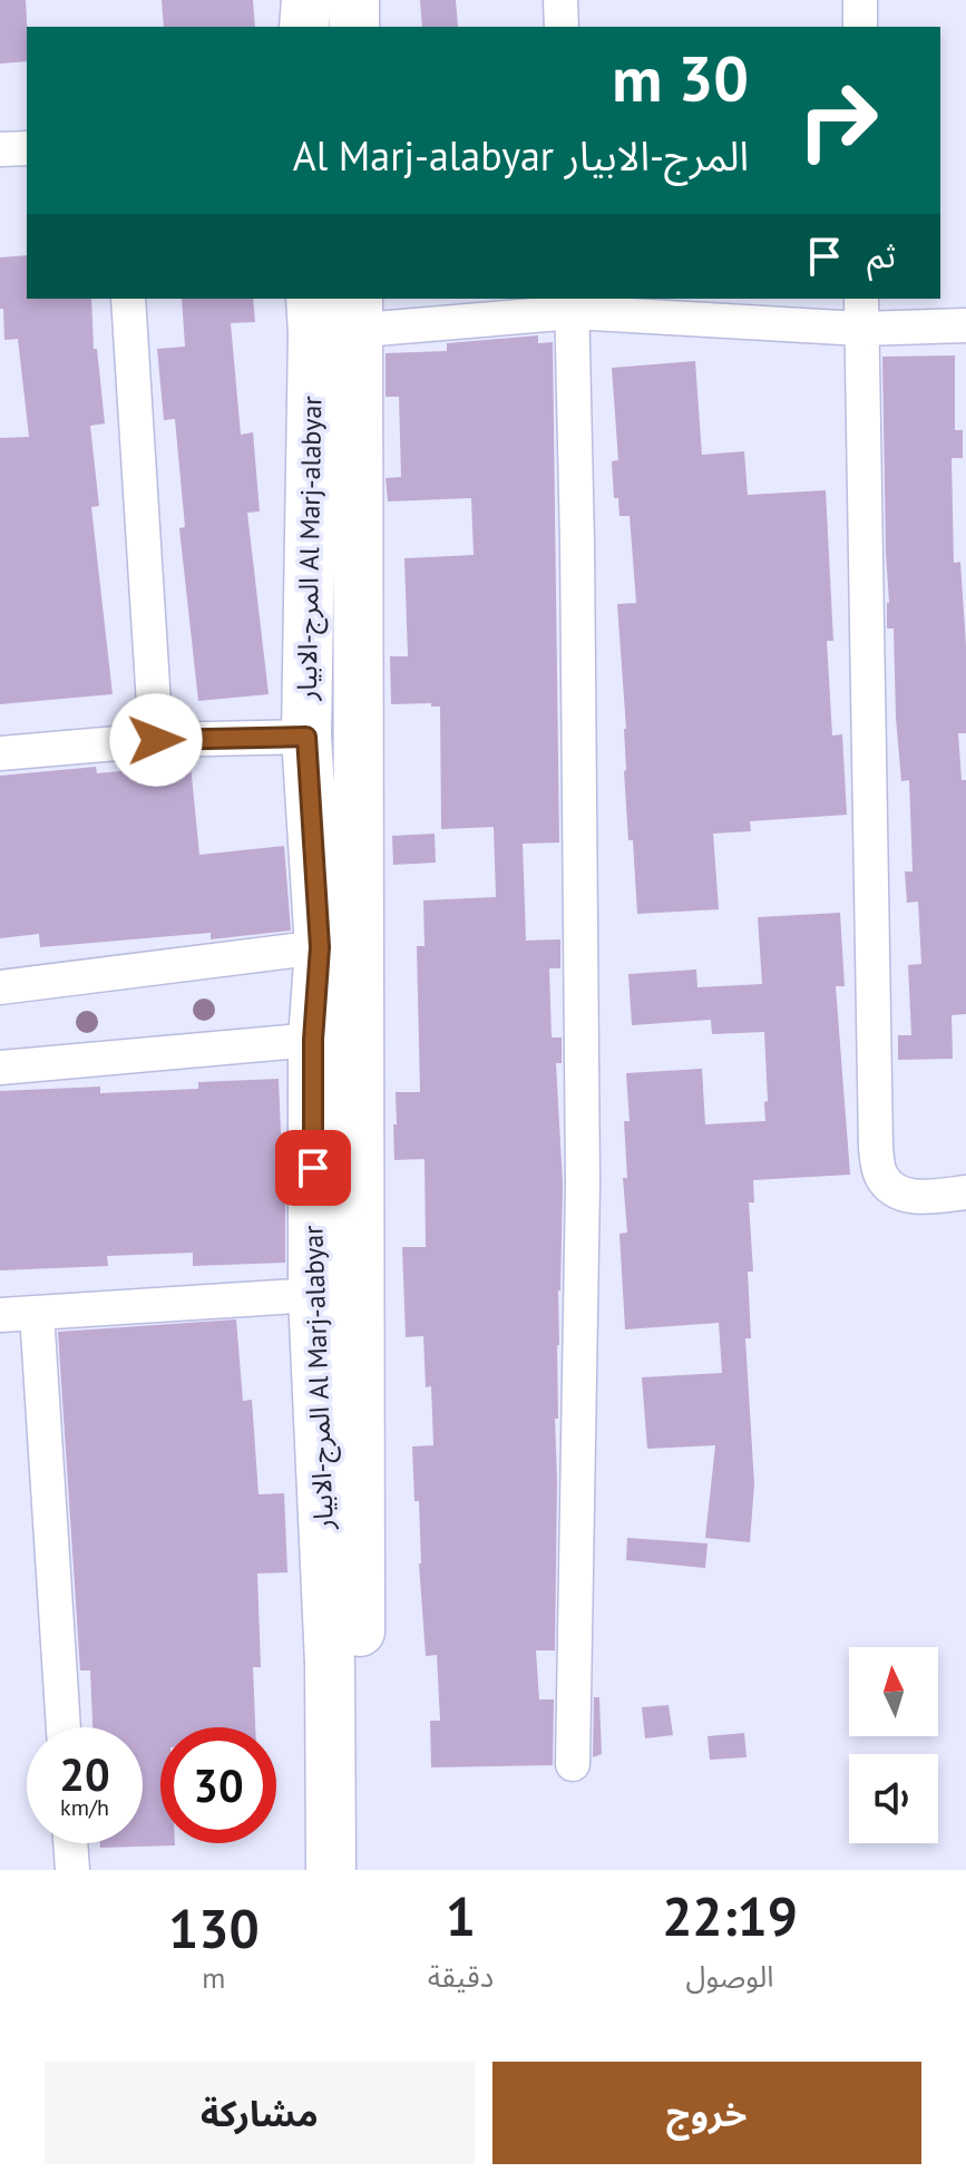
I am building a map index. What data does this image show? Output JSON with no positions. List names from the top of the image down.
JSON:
{
  "streets": {
    "main road": ["المرج-الابيار Al Marj-alabyar"]
  },
  "north": "top",
  "page": {
    "turn": ["30 m", "المرج-الابيار Al Marj-alabyar"],
    "then": "ثم",
    "speed": "20 km/h",
    "limit": "30",
    "eta": [
      "22:19",
      "الوصول",
      "1",
      "دقيقة",
      "130",
      "m"
    ],
    "buttons": ["خروج", "مشاركة"]
  }
}
